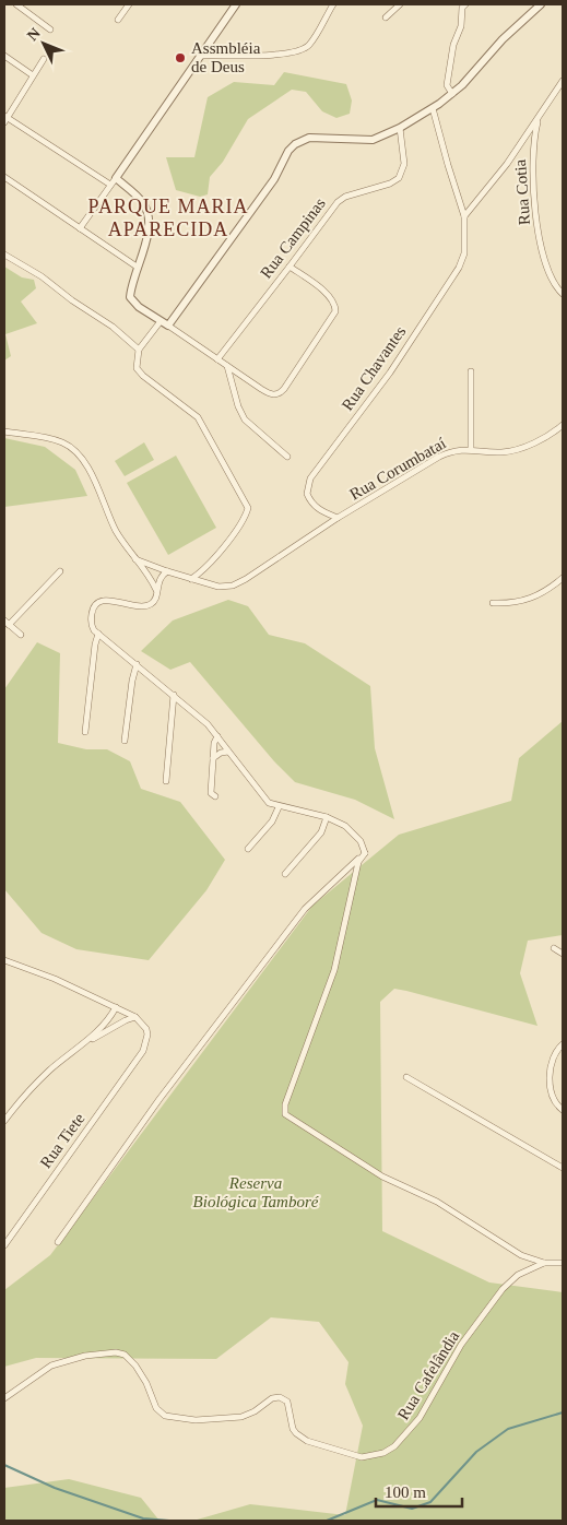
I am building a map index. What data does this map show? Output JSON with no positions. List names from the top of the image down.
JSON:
{
  "streets": {
    "street": [
      "Rua Cotia",
      "Rua Campinas",
      "Rua Chavantes",
      "Rua Corumbataí",
      "Rua Tiete",
      "Rua Cafelândia"
    ]
  },
  "crossings": [
    ["Rua Chavantes", "Rua Corumbataí"]
  ],
  "districts": ["PARQUE MARIA APARECIDA"],
  "parks": ["Reserva Biológica Tamboré"],
  "places": ["Assmbléia de Deus"],
  "scale_bar": "100 m",
  "north": "top left"
}
